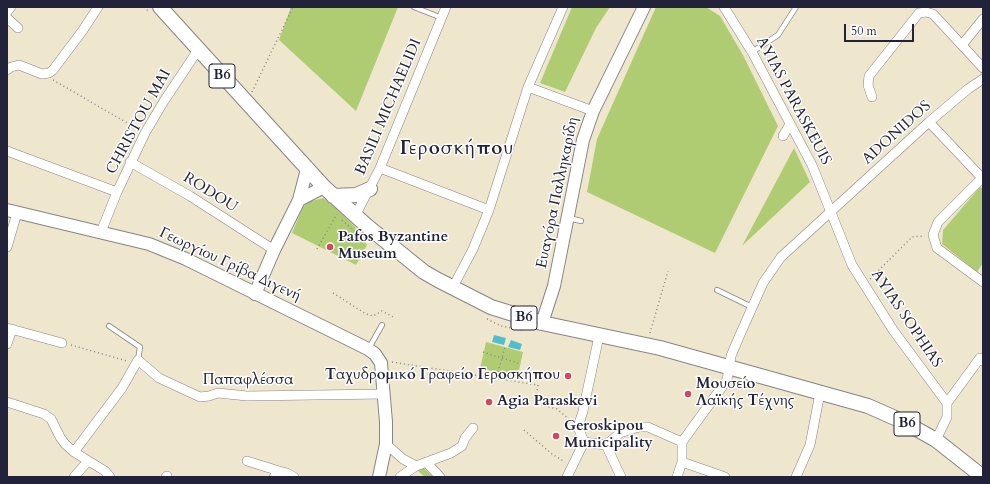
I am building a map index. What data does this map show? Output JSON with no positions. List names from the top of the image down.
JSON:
{
  "streets": {
    "main road": ["B6"],
    "street": [
      "AYIAS PARASKEUIS",
      "BASILI MICHAELIDI",
      "CHRISTOU MAI",
      "ADONIDOS",
      "RODOU",
      "Ευαγόρα Παλληκαρίδη",
      "Γεωργίου Γρίβα Διγενή",
      "AYIAS SOPHIAS",
      "Παπαφλέσσα"
    ]
  },
  "crossings": [
    ["B6", "BASILI MICHAELIDI"],
    ["B6", "CHRISTOU MAI"],
    ["B6", "ADONIDOS"],
    ["B6", "Ευαγόρα Παλληκαρίδη"],
    ["AYIAS PARASKEUIS", "ADONIDOS"],
    ["AYIAS PARASKEUIS", "AYIAS SOPHIAS"],
    ["CHRISTOU MAI", "RODOU"],
    ["CHRISTOU MAI", "Γεωργίου Γρίβα Διγενή"],
    ["ADONIDOS", "AYIAS SOPHIAS"]
  ],
  "districts": ["Γεροσκήπου"],
  "places": [
    "Pafos Byzantine Museum",
    "Ταχυδρομικό Γραφείο Γεροσκήπου",
    "Μουσείο Λαϊκής Τέχνης",
    "Agia Paraskevi",
    "Geroskipou Municipality"
  ],
  "scale_bar": "50 m"
}
